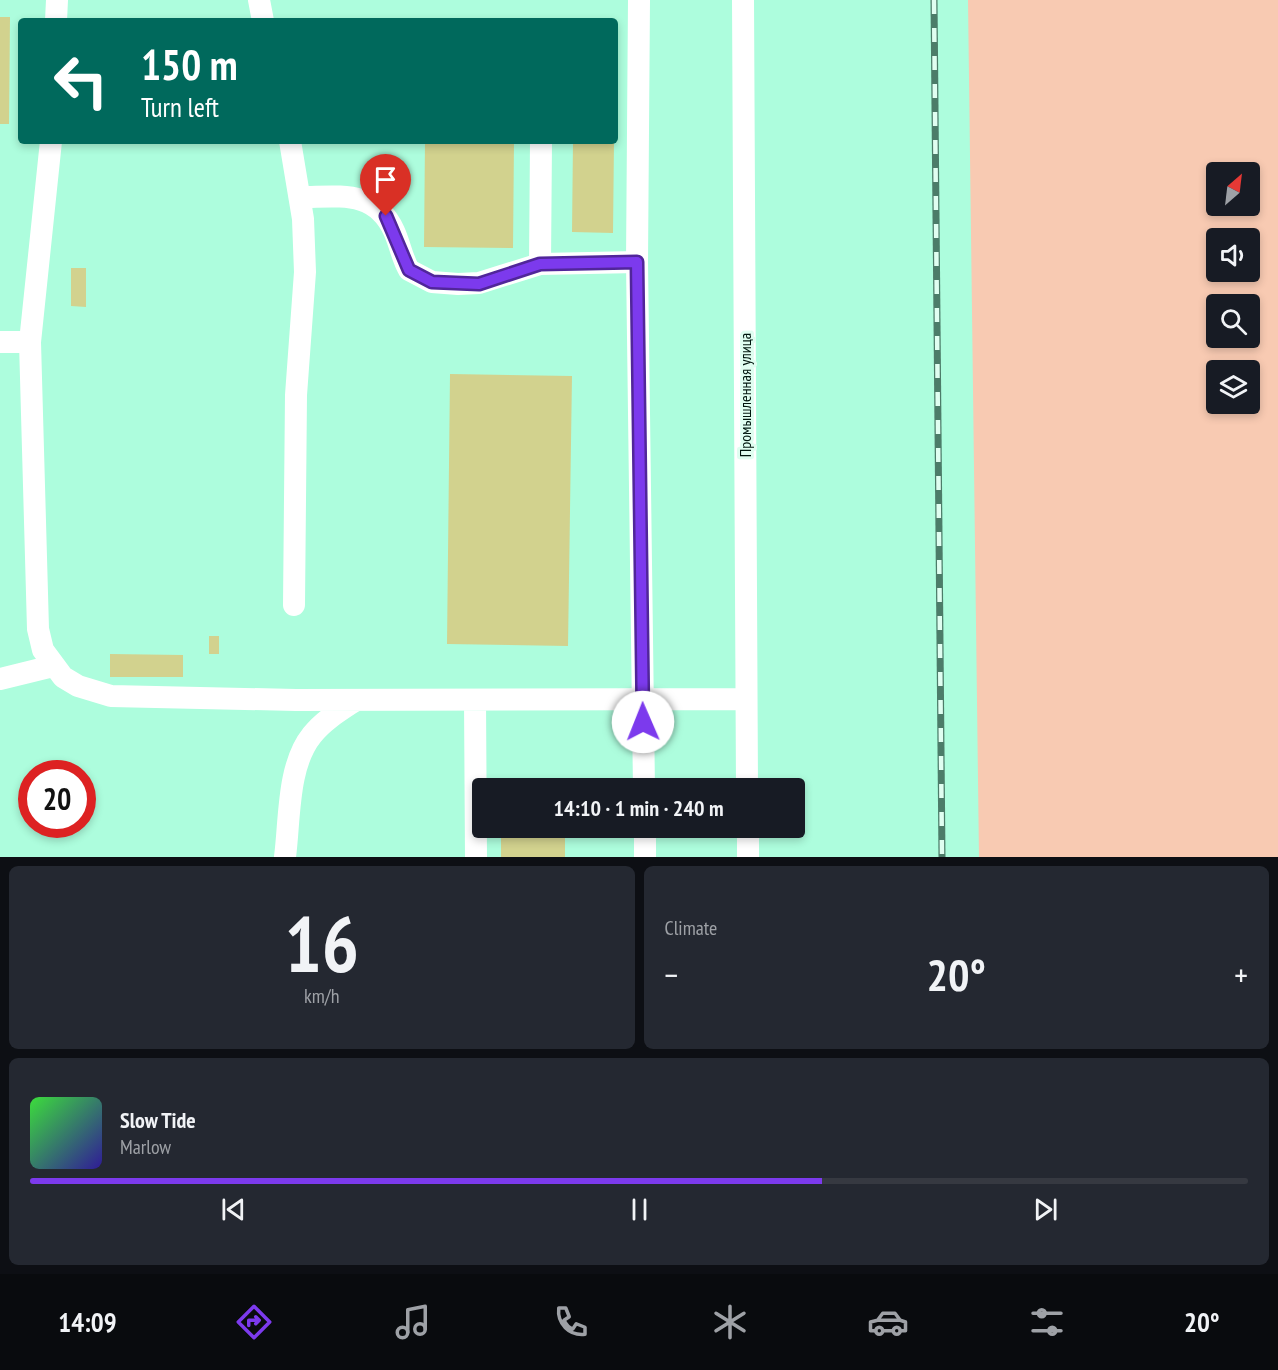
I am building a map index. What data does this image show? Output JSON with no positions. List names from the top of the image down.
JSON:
{
  "streets": {
    "street": ["Промышленная улица"]
  },
  "north": "top right",
  "page": {
    "turn": ["150 m", "Turn left"],
    "limit": "20",
    "trip": "14:10 · 1 min · 240 m",
    "tile": [
      ["16", "km/h"],
      "Climate"
    ],
    "heat": ["−", "20°", "+"],
    "song": ["Slow Tide", "Marlow"],
    "tabs": ["14:09", "20°"]
  }
}
